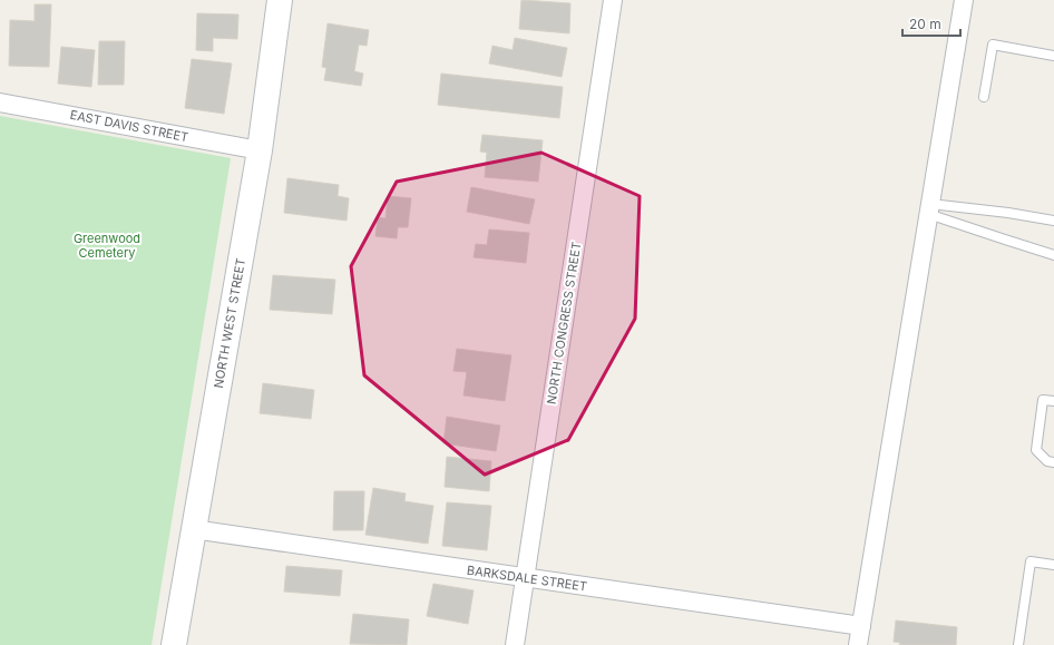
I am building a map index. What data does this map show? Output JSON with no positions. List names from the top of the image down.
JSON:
{
  "streets": {
    "street": [
      "EAST DAVIS STREET",
      "NORTH WEST STREET",
      "NORTH CONGRESS STREET",
      "BARKSDALE STREET"
    ]
  },
  "crossings": [
    ["EAST DAVIS STREET", "NORTH WEST STREET"],
    ["NORTH WEST STREET", "BARKSDALE STREET"],
    ["NORTH CONGRESS STREET", "BARKSDALE STREET"]
  ],
  "parks": ["Greenwood Cemetery"],
  "scale_bar": "20 m"
}
